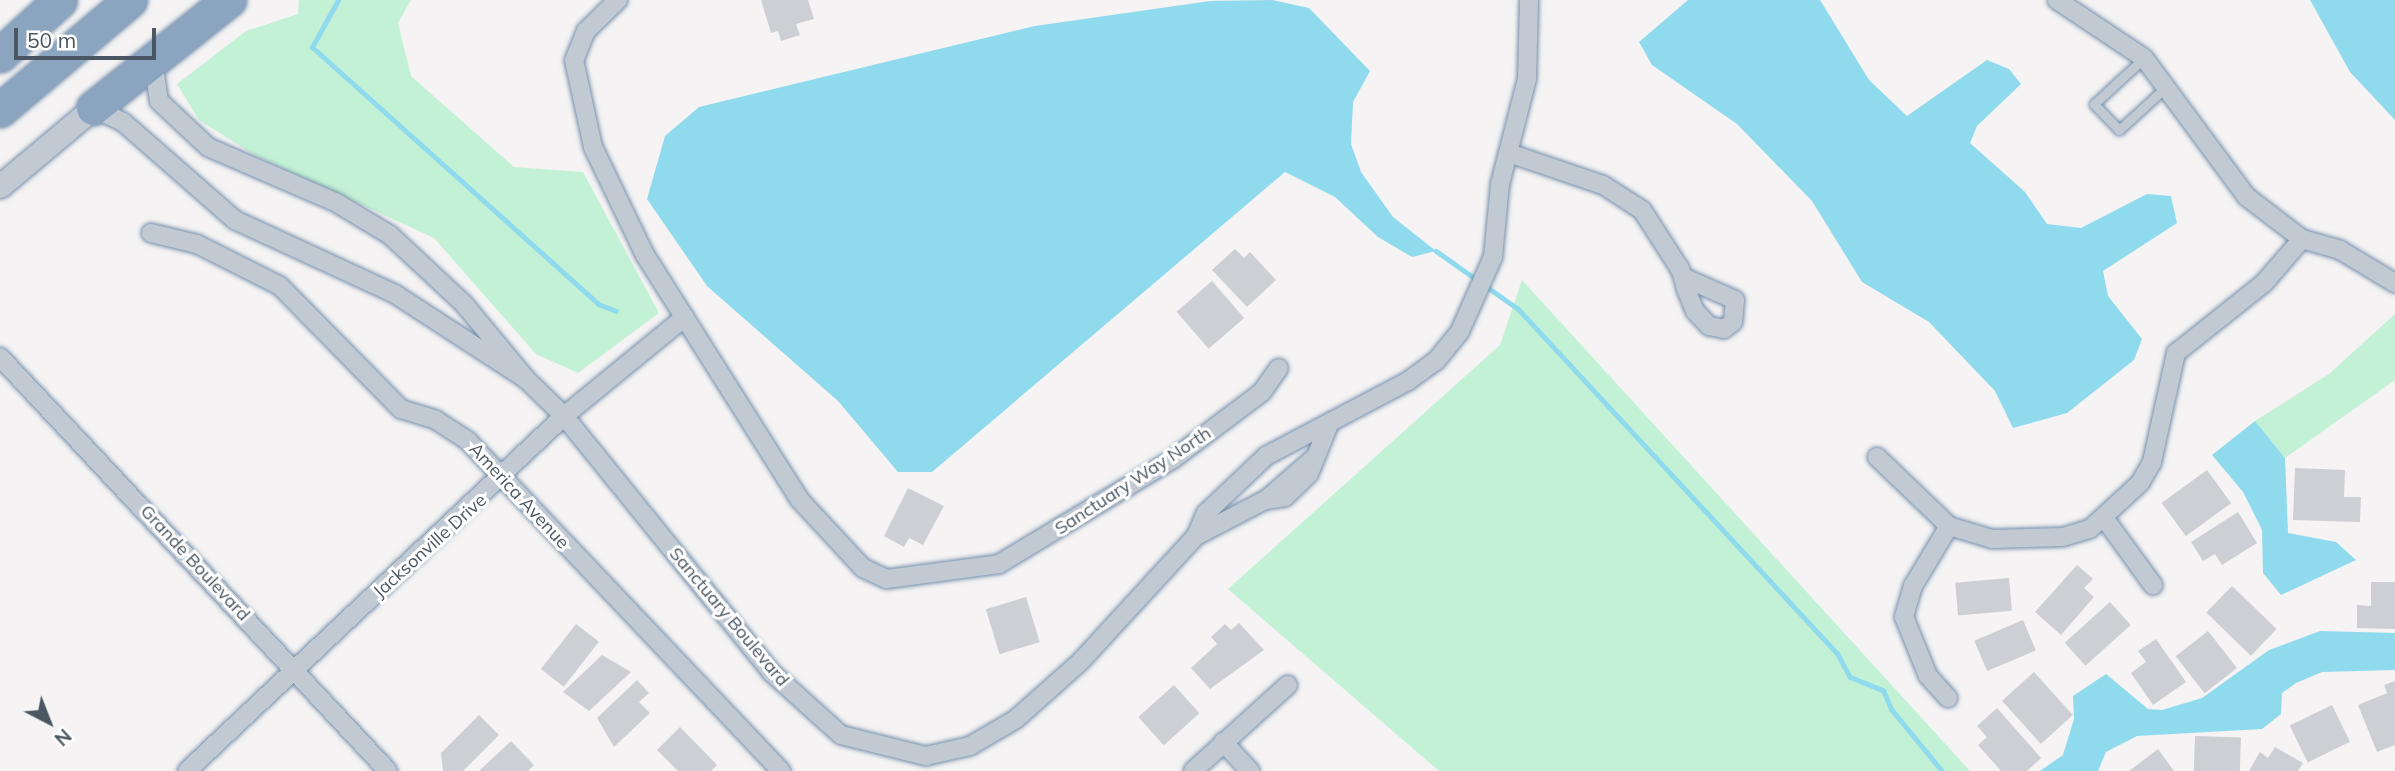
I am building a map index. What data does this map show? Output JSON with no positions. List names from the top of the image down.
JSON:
{
  "streets": {
    "street": [
      "Sanctuary Way North",
      "America Avenue",
      "Jacksonville Drive",
      "Grande Boulevard",
      "Sanctuary Boulevard"
    ]
  },
  "crossings": [
    ["Sanctuary Way North", "Jacksonville Drive"],
    ["America Avenue", "Jacksonville Drive"],
    ["Jacksonville Drive", "Grande Boulevard"],
    ["Jacksonville Drive", "Sanctuary Boulevard"]
  ],
  "scale_bar": "50 m",
  "north": "bottom right"
}
